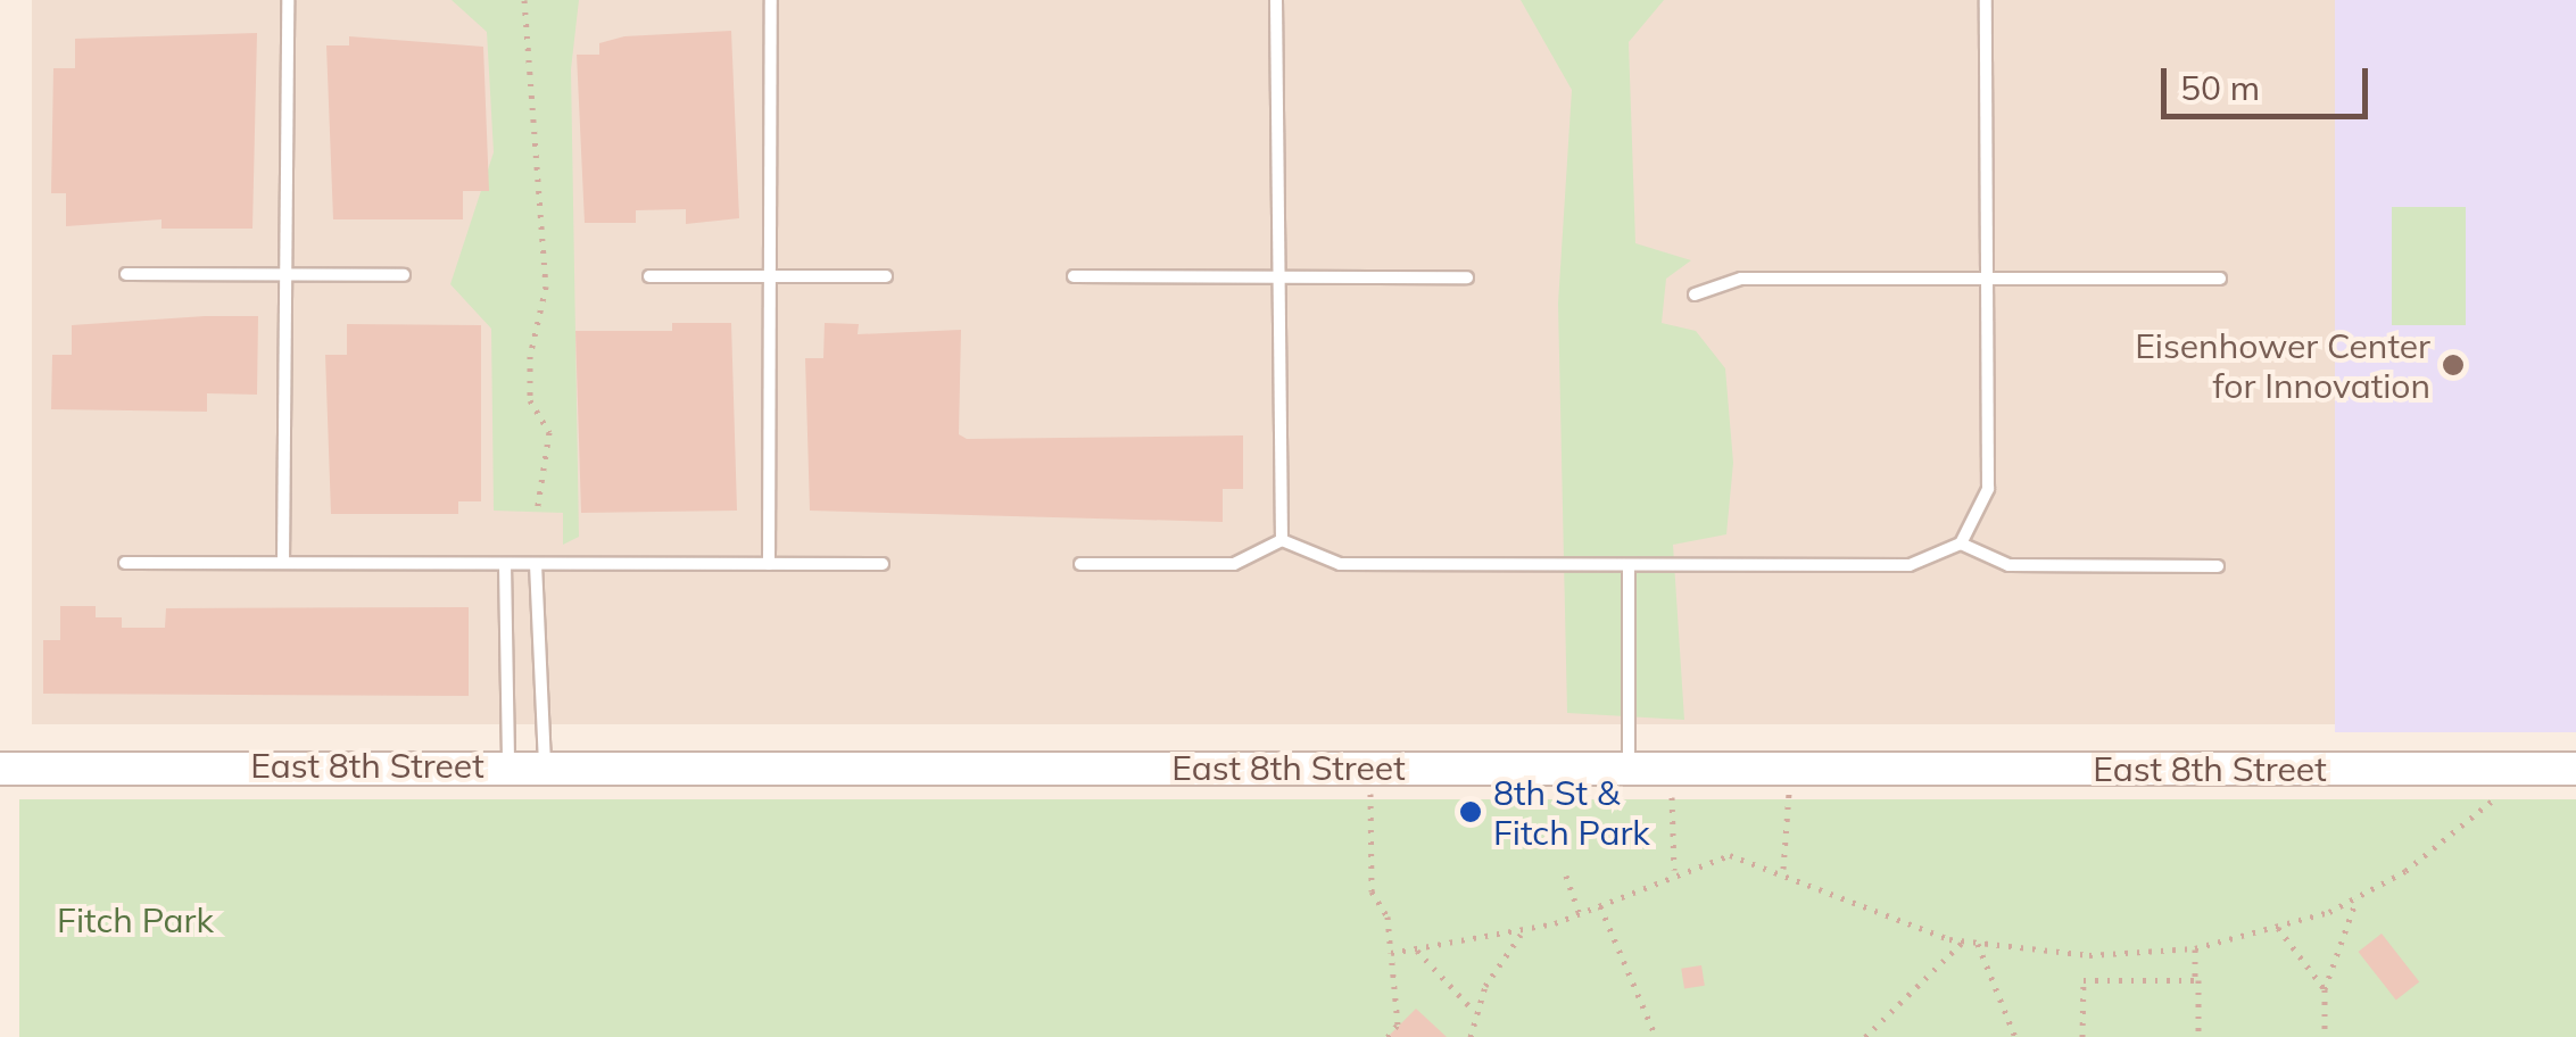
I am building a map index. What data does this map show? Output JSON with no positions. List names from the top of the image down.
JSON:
{
  "streets": {
    "street": ["East 8th Street"]
  },
  "parks": ["Fitch Park"],
  "places": ["Eisenhower Center for Innovation", "8th St & Fitch Park"],
  "scale_bar": "50 m"
}
